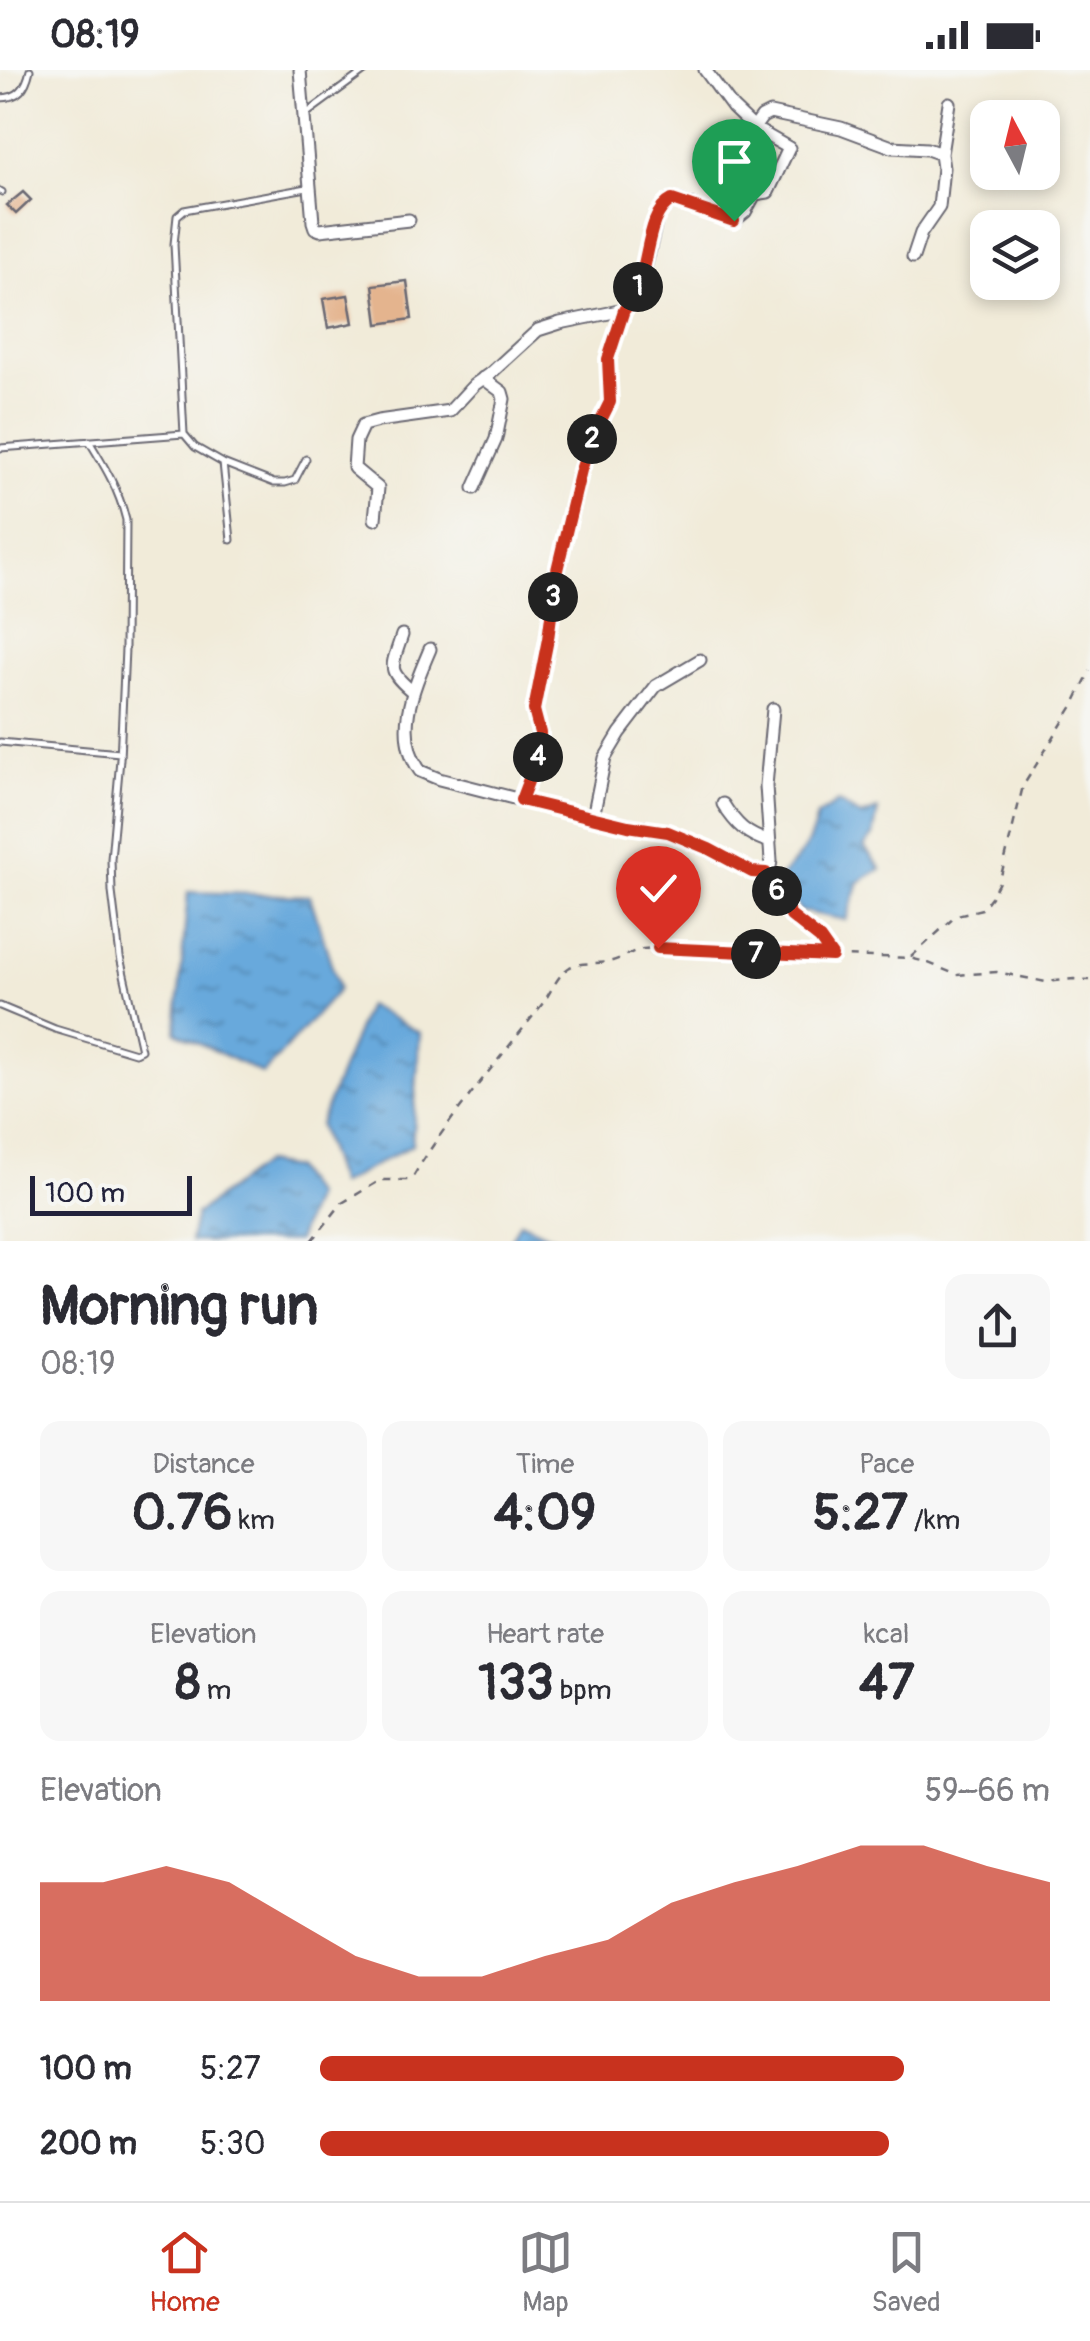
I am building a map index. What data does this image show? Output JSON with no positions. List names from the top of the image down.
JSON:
{
  "scale_bar": "100 m",
  "north": "top",
  "page": {
    "status": "08:19",
    "pins": [
      "1",
      "2",
      "3",
      "4",
      "6",
      "7"
    ],
    "scale": "100 m",
    "heading": ["Morning run", "08:19"],
    "stats": [
      ["Distance", "0.76 km"],
      ["Time", "4:09"],
      ["Pace", "5:27 /km"],
      ["Elevation", "8 m"],
      ["Heart rate", "133 bpm"],
      ["kcal", "47"]
    ],
    "chart": ["Elevation", "59–66 m"],
    "list": [
      {
        "name": "100 m",
        "note": "5:27"
      },
      {
        "name": "200 m",
        "note": "5:30"
      }
    ],
    "tabs": ["Home", "Map", "Saved"]
  }
}
